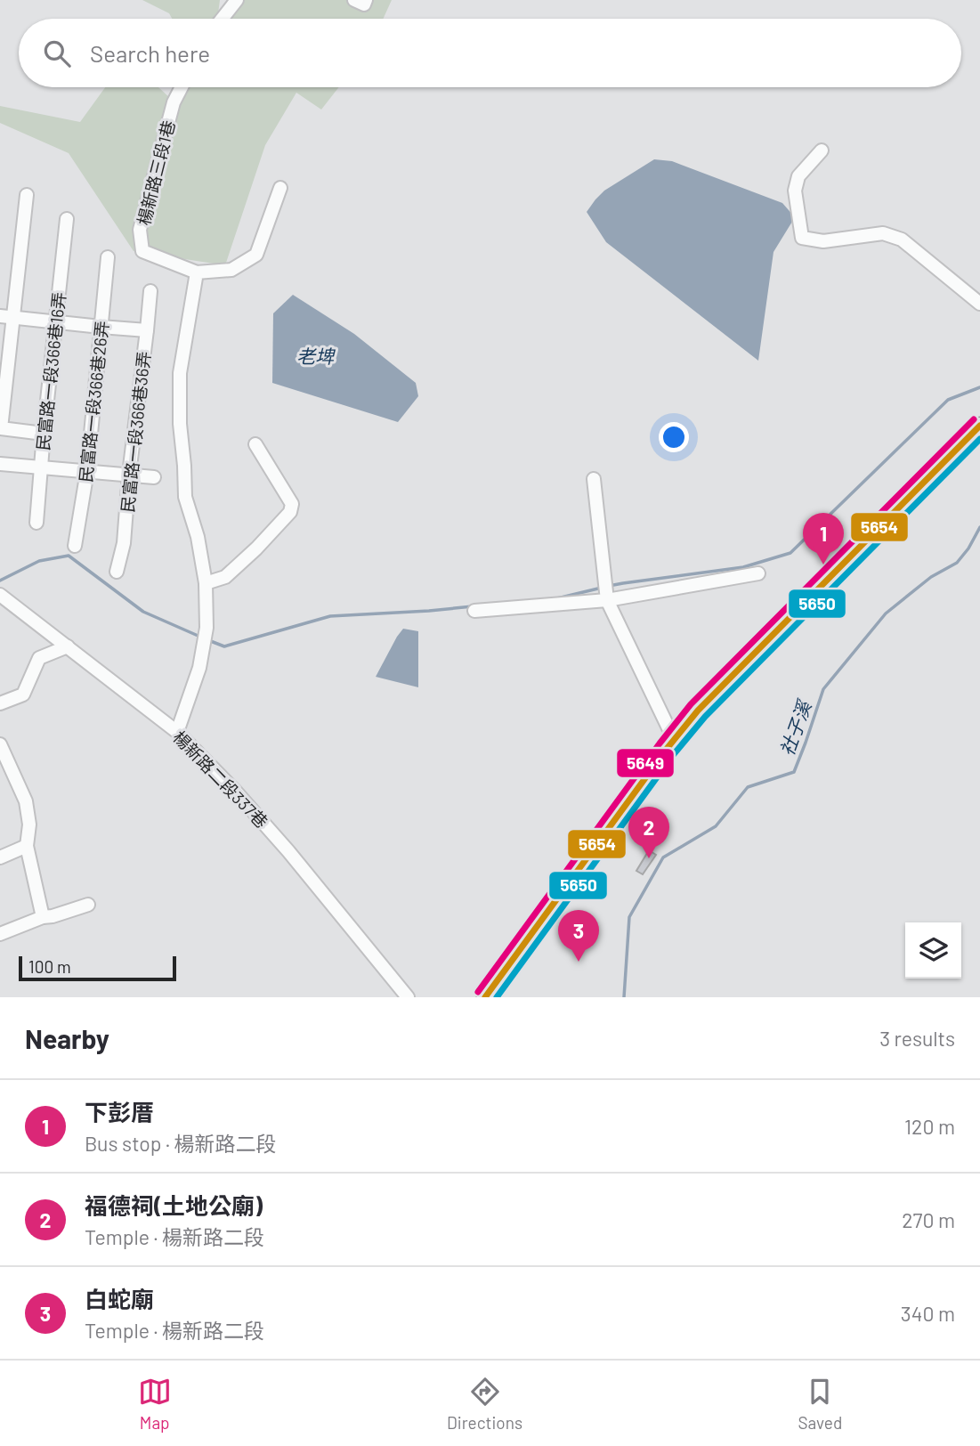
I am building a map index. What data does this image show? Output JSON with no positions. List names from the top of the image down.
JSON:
{
  "streets": {
    "street": [
      "楊新路三段1巷",
      "民富路一段366巷16弄",
      "民富路一段366巷26弄",
      "民富路一段366巷36弄",
      "楊新路二段337巷"
    ]
  },
  "water": ["老埤", "社子溪"],
  "lines": ["transit line 5649", "transit line 5654", "transit line 5650"],
  "scale_bar": "100 m",
  "page": {
    "search": "Search here",
    "pins": ["1", "2", "3"],
    "scale": "100 m",
    "heading": ["Nearby", "3 results"],
    "list": [
      {
        "mark": "1",
        "name": "下彭厝",
        "note": "Bus stop · 楊新路二段",
        "value": "120 m"
      },
      {
        "mark": "2",
        "name": "福德祠(土地公廟)",
        "note": "Temple · 楊新路二段",
        "value": "270 m"
      },
      {
        "mark": "3",
        "name": "白蛇廟",
        "note": "Temple · 楊新路二段",
        "value": "340 m"
      }
    ],
    "nav": ["Map", "Directions", "Saved"]
  }
}
